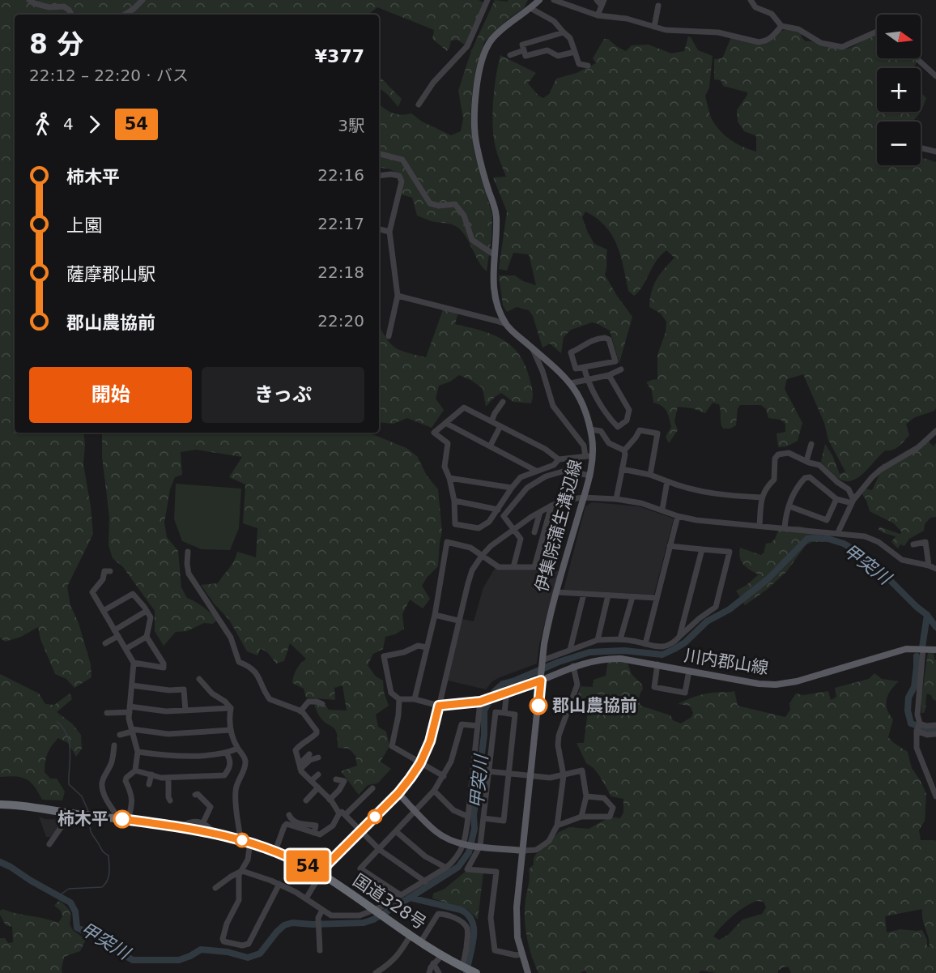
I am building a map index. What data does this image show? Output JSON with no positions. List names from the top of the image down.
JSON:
{
  "streets": {
    "highway": ["国道328号"],
    "main road": ["伊集院蒲生溝辺線", "川内郡山線"]
  },
  "crossings": [
    ["伊集院蒲生溝辺線", "川内郡山線"]
  ],
  "water": ["甲突川"],
  "places": ["郡山農協前", "柿木平"],
  "lines": ["bus line 54"],
  "north": "right",
  "page": {
    "on_map": "54",
    "map_buttons": ["+", "−"],
    "heading": ["8 分", "22:12 – 22:20 · バス", "¥377"],
    "legs": ["4", "54", "3駅"],
    "list": [
      {
        "name": "柿木平",
        "value": "22:16"
      },
      {
        "name": "上園",
        "value": "22:17"
      },
      {
        "name": "薩摩郡山駅",
        "value": "22:18"
      },
      {
        "name": "郡山農協前",
        "value": "22:20"
      }
    ],
    "buttons": ["開始", "きっぷ"]
  }
}
